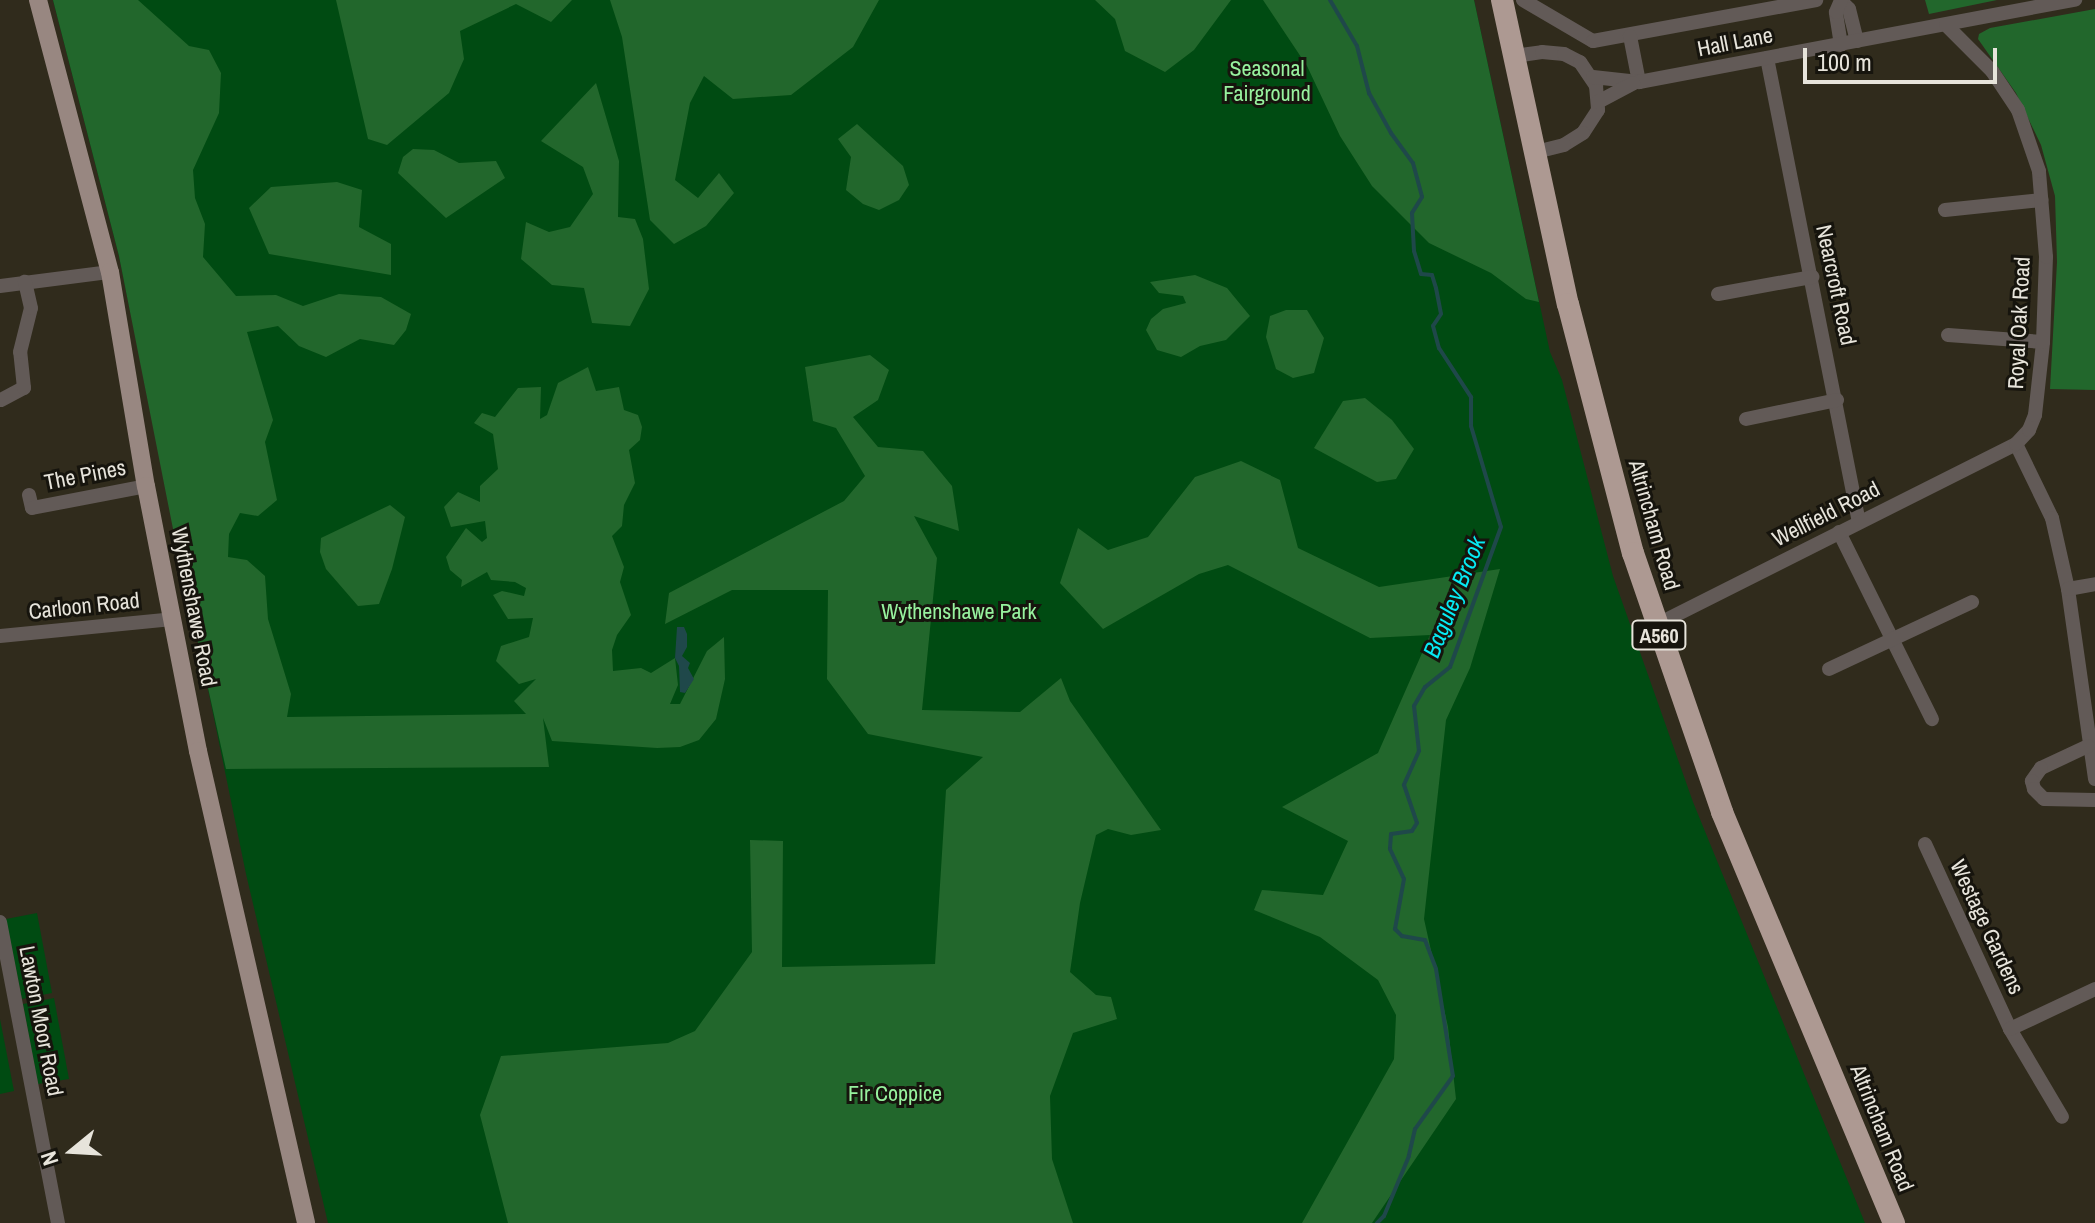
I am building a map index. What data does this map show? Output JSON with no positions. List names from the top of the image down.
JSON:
{
  "streets": {
    "highway": ["Altrincham Road", "A560"],
    "main road": ["Wythenshawe Road"],
    "street": [
      "Hall Lane",
      "Nearcroft Road",
      "Royal Oak Road",
      "The Pines",
      "Wellfield Road",
      "Carloon Road",
      "Westage Gardens",
      "Lawton Moor Road"
    ]
  },
  "crossings": [
    ["Hall Lane", "Nearcroft Road"],
    ["Hall Lane", "Royal Oak Road"],
    ["Hall Lane", "Altrincham Road"],
    ["Nearcroft Road", "Wellfield Road"],
    ["Royal Oak Road", "Wellfield Road"],
    ["The Pines", "Wythenshawe Road"],
    ["Wellfield Road", "Altrincham Road"],
    ["Carloon Road", "Wythenshawe Road"]
  ],
  "water": ["Baguley Brook"],
  "parks": ["Seasonal Fairground", "Wythenshawe Park", "Fir Coppice"],
  "scale_bar": "100 m",
  "north": "left"
}
